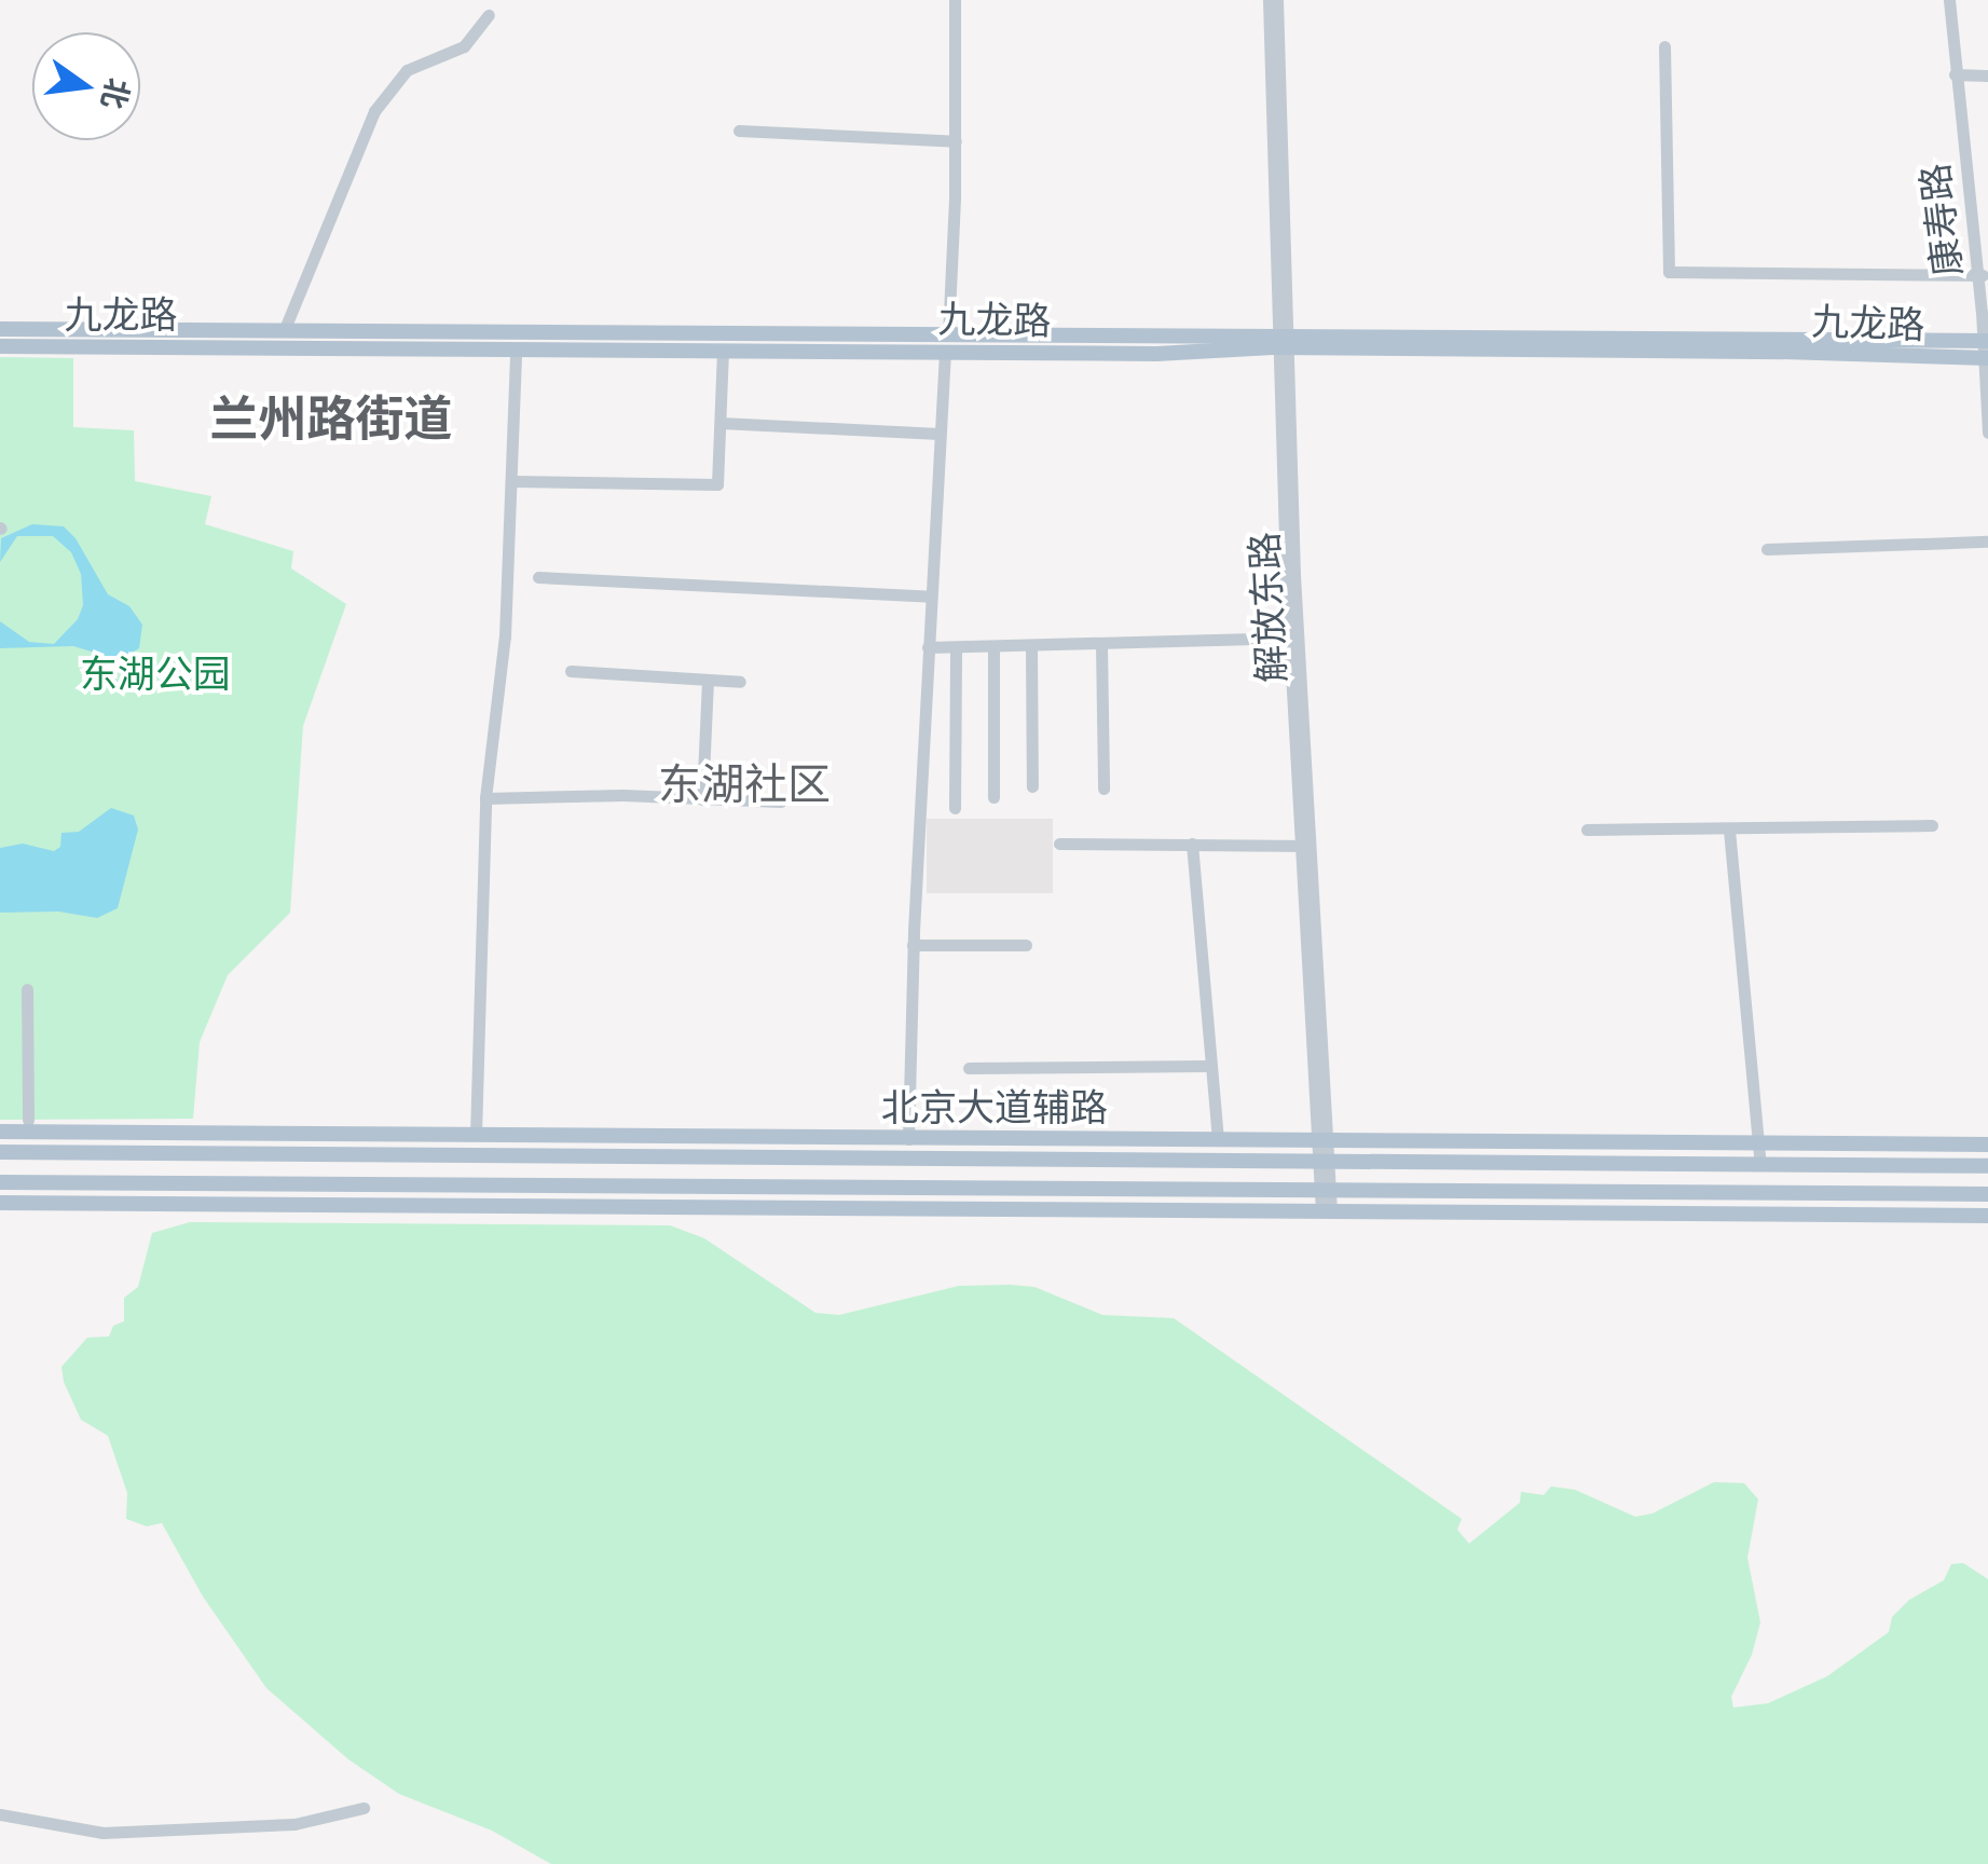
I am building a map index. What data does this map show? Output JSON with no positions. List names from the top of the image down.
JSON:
{
  "streets": {
    "main road": ["九龙路", "北京大道辅路"],
    "street": ["康寿路", "解放东路"]
  },
  "crossings": [
    ["康寿路", "九龙路"],
    ["九龙路", "解放东路"],
    ["解放东路", "北京大道辅路"]
  ],
  "districts": ["兰州路街道", "东湖社区"],
  "parks": ["东湖公园"],
  "north": "right"
}
